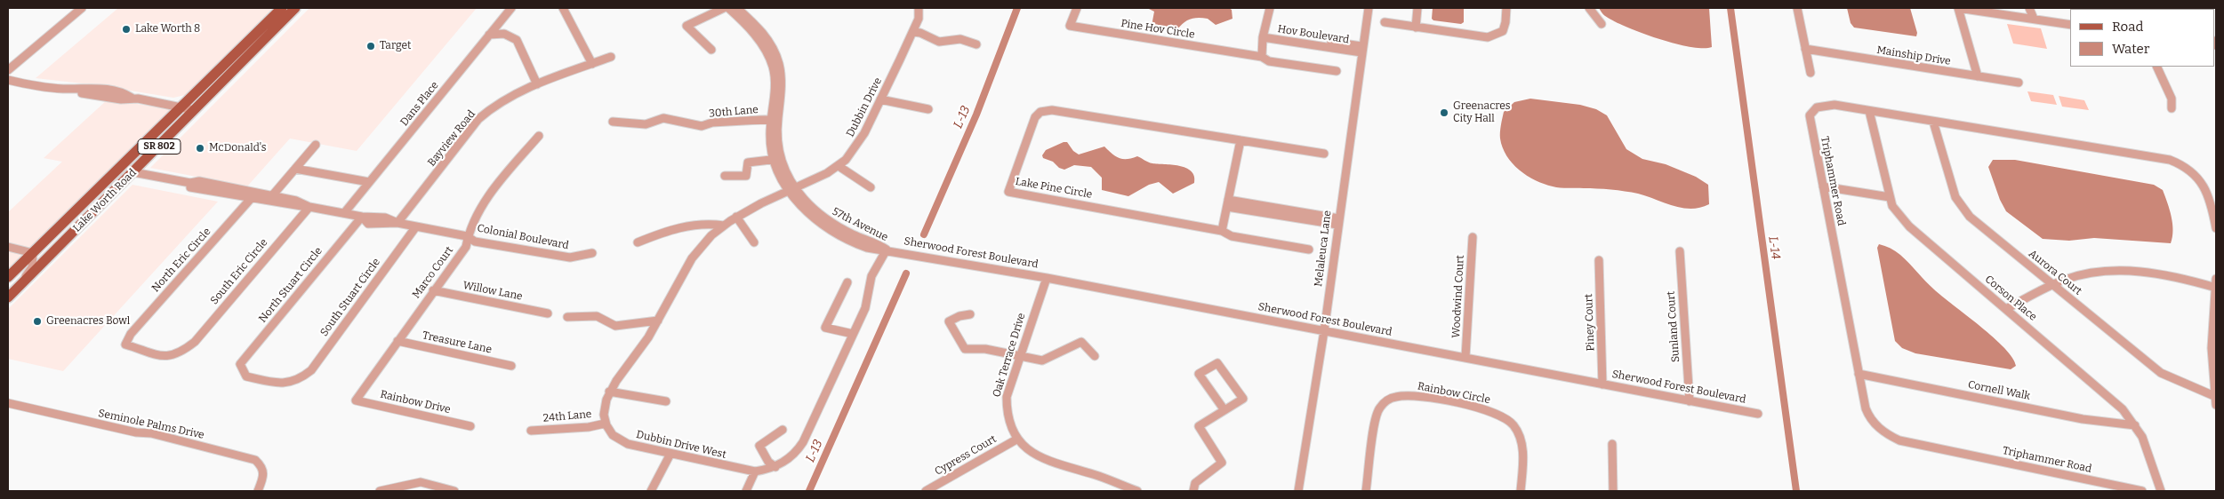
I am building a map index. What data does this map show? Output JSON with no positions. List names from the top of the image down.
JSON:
{
  "streets": {
    "main road": ["SR 802", "Lake Worth Road"],
    "street": [
      "Pine Hov Circle",
      "Hov Boulevard",
      "Mainship Drive",
      "Dans Place",
      "Dubbin Drive",
      "30th Lane",
      "Bayview Road",
      "Triphammer Road",
      "Lake Pine Circle",
      "57th Avenue",
      "Colonial Boulevard",
      "Melaleuca Lane",
      "Sherwood Forest Boulevard",
      "North Eric Circle",
      "South Eric Circle",
      "Marco Court",
      "Aurora Court",
      "North Stuart Circle",
      "Willow Lane",
      "Woodwind Court",
      "South Stuart Circle",
      "Corson Place",
      "Piney Court",
      "Sunland Court",
      "Treasure Lane",
      "Oak Terrace Drive",
      "Cornell Walk",
      "Rainbow Circle",
      "Rainbow Drive",
      "24th Lane",
      "Seminole Palms Drive",
      "Dubbin Drive West",
      "Cypress Court"
    ]
  },
  "crossings": [
    ["Hov Boulevard", "Melaleuca Lane"],
    ["Dans Place", "Colonial Boulevard"],
    ["Dubbin Drive", "57th Avenue"],
    ["30th Lane", "57th Avenue"],
    ["Bayview Road", "Colonial Boulevard"],
    ["Triphammer Road", "Aurora Court"],
    ["Triphammer Road", "Corson Place"],
    ["Triphammer Road", "Cornell Walk"],
    ["57th Avenue", "Sherwood Forest Boulevard"],
    ["57th Avenue", "Dubbin Drive West"],
    ["Colonial Boulevard", "North Eric Circle"],
    ["Colonial Boulevard", "South Eric Circle"],
    ["Colonial Boulevard", "Marco Court"],
    ["Colonial Boulevard", "North Stuart Circle"],
    ["Colonial Boulevard", "South Stuart Circle"],
    ["Melaleuca Lane", "Sherwood Forest Boulevard"],
    ["Sherwood Forest Boulevard", "Woodwind Court"],
    ["Sherwood Forest Boulevard", "Piney Court"],
    ["Sherwood Forest Boulevard", "Sunland Court"],
    ["Sherwood Forest Boulevard", "Oak Terrace Drive"],
    ["Sherwood Forest Boulevard", "Dubbin Drive West"],
    ["North Eric Circle", "South Eric Circle"],
    ["Marco Court", "Willow Lane"],
    ["Marco Court", "Treasure Lane"],
    ["Marco Court", "Rainbow Drive"],
    ["North Stuart Circle", "South Stuart Circle"],
    ["Corson Place", "Cornell Walk"],
    ["Oak Terrace Drive", "Cypress Court"],
    ["24th Lane", "Dubbin Drive West"]
  ],
  "water": ["L-13", "L-14"],
  "places": [
    "Lake Worth 8",
    "Target",
    "Greenacres City Hall",
    "McDonald's",
    "Greenacres Bowl"
  ],
  "legend": ["Road", "Water"]
}
